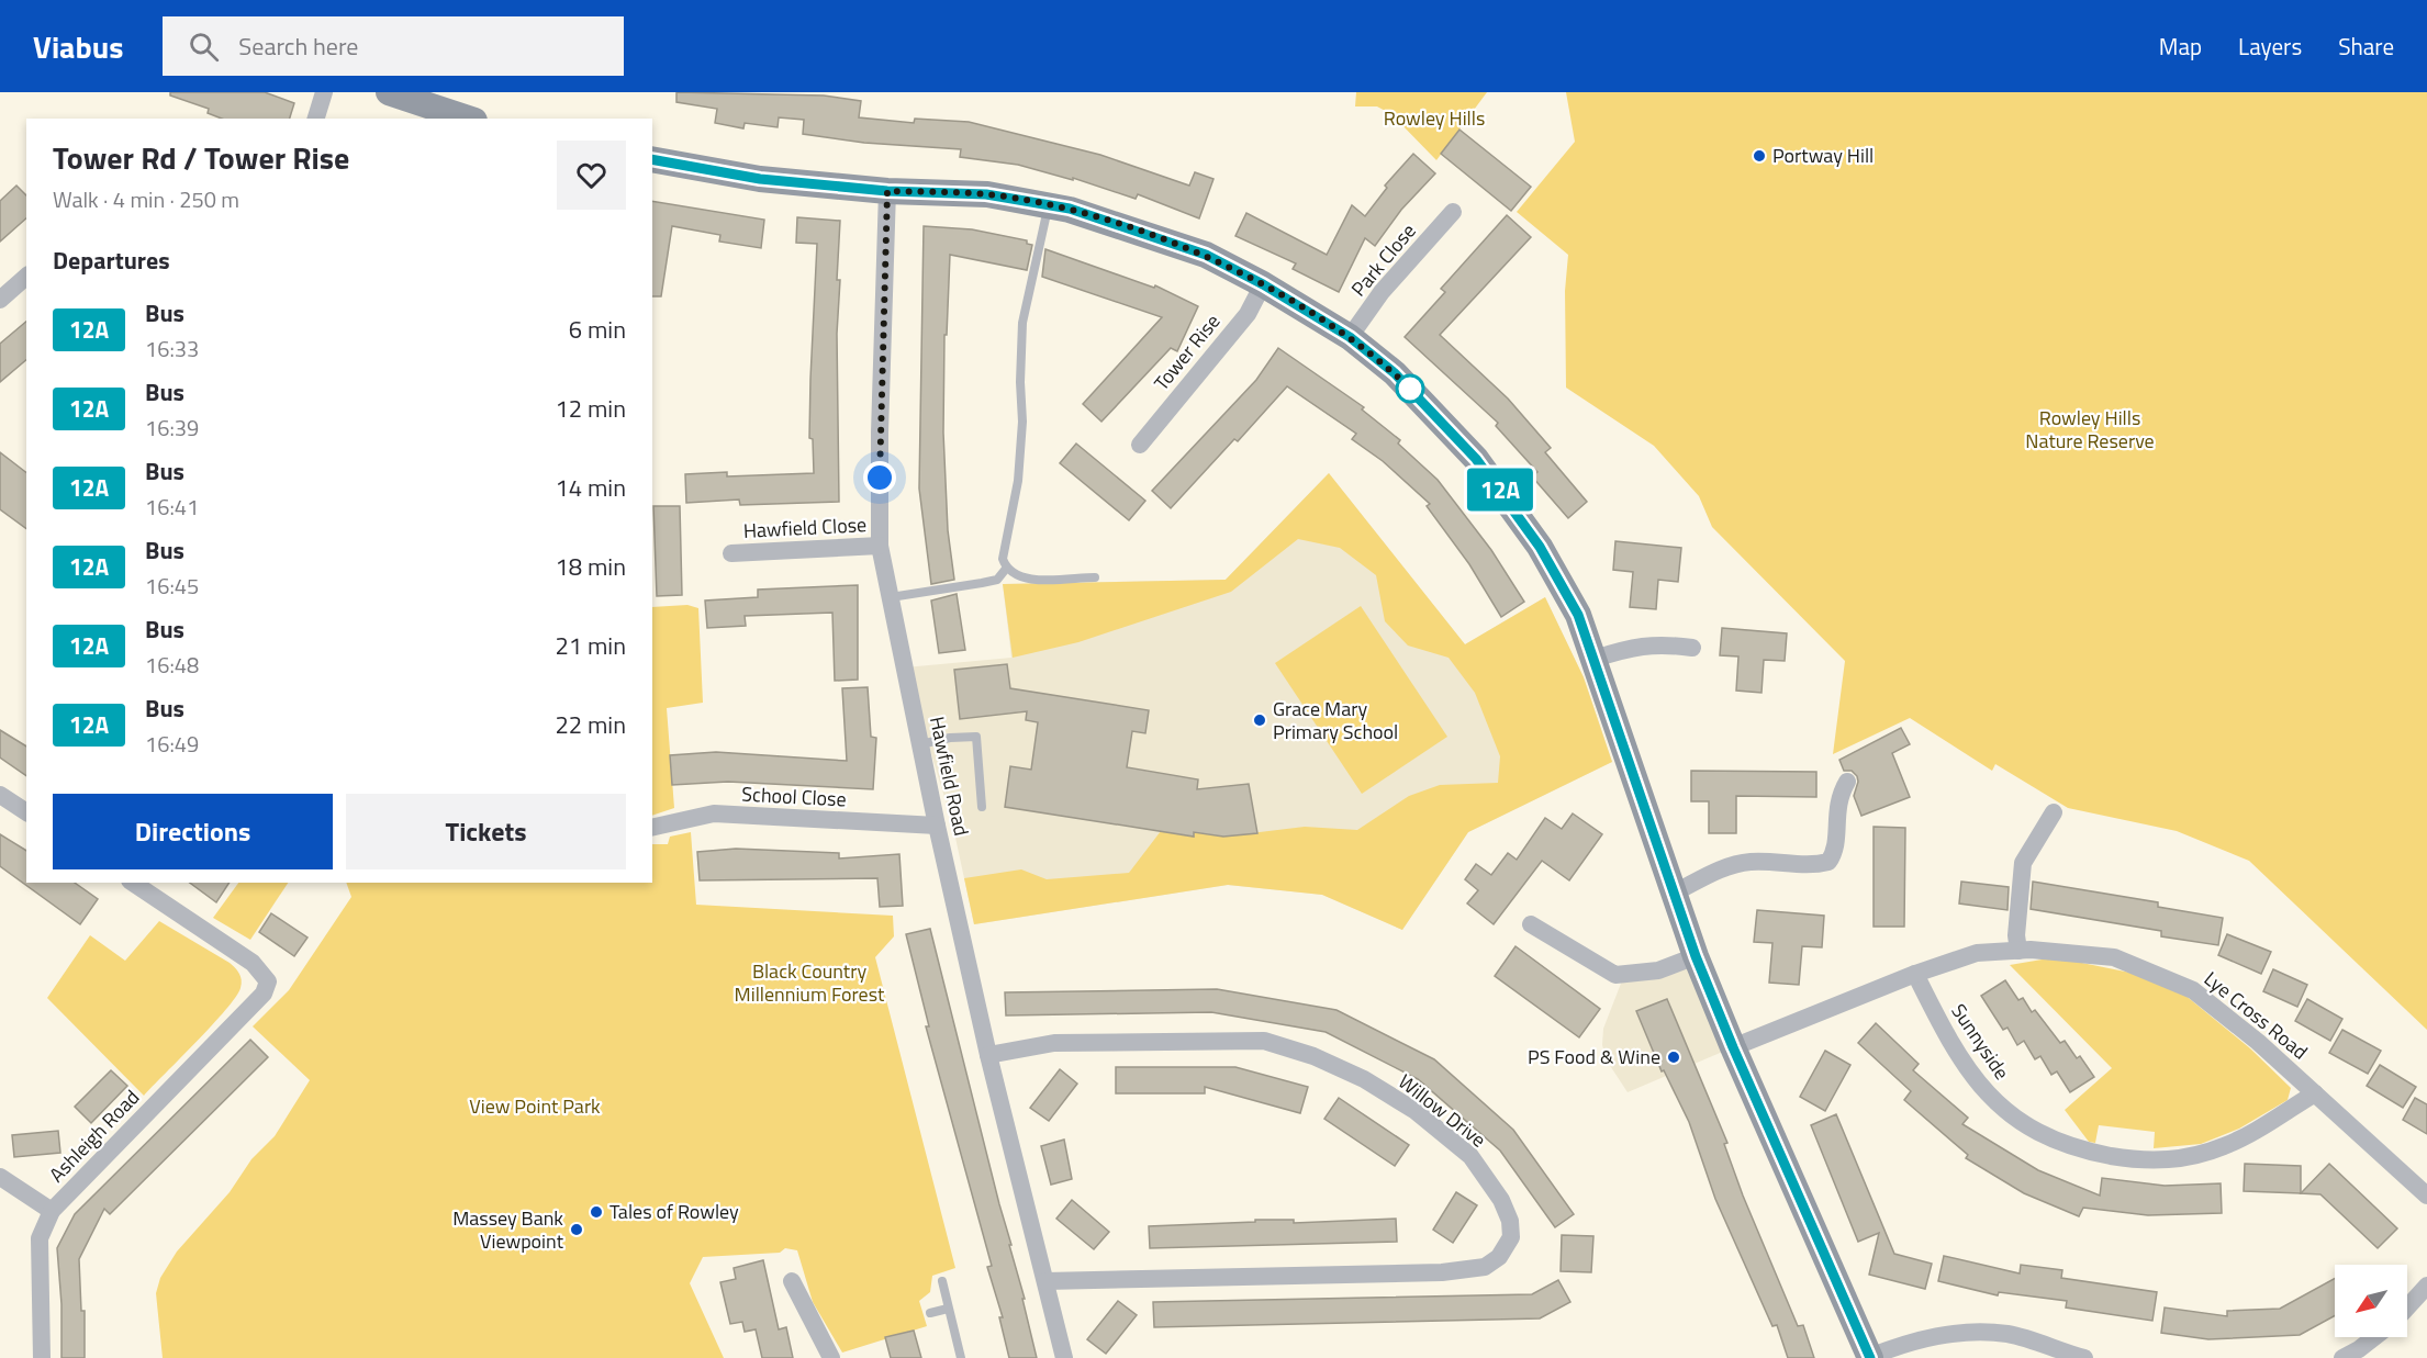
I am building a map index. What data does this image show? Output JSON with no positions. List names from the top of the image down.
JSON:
{
  "streets": {
    "street": [
      "Park Close",
      "Tower Rise",
      "Hawfield Close",
      "Hawfield Road",
      "School Close",
      "Lye Cross Road",
      "Sunnyside",
      "Willow Drive",
      "Ashleigh Road"
    ]
  },
  "crossings": [
    ["Hawfield Close", "Hawfield Road"],
    ["Hawfield Road", "School Close"],
    ["Hawfield Road", "Willow Drive"],
    ["Lye Cross Road", "Sunnyside"]
  ],
  "parks": [
    "Rowley Hills",
    "Rowley Hills Nature Reserve",
    "Black Country Millennium Forest",
    "View Point Park"
  ],
  "places": [
    "Portway Hill",
    "Grace Mary Primary School",
    "PS Food & Wine",
    "Tales of Rowley",
    "Massey Bank Viewpoint"
  ],
  "lines": ["bus line 12A"],
  "north": "bottom left",
  "page": {
    "header": "Viabus",
    "search": "Search here",
    "nav": ["Map", "Layers", "Share"],
    "on_map": "12A",
    "heading": [
      ["Tower Rd / Tower Rise", "Walk · 4 min · 250 m"],
      "Departures"
    ],
    "list": [
      {
        "mark": "12A",
        "name": "Bus",
        "note": "16:33",
        "value": "6 min"
      },
      {
        "mark": "12A",
        "name": "Bus",
        "note": "16:39",
        "value": "12 min"
      },
      {
        "mark": "12A",
        "name": "Bus",
        "note": "16:41",
        "value": "14 min"
      },
      {
        "mark": "12A",
        "name": "Bus",
        "note": "16:45",
        "value": "18 min"
      },
      {
        "mark": "12A",
        "name": "Bus",
        "note": "16:48",
        "value": "21 min"
      },
      {
        "mark": "12A",
        "name": "Bus",
        "note": "16:49",
        "value": "22 min"
      }
    ],
    "buttons": ["Directions", "Tickets"]
  }
}
